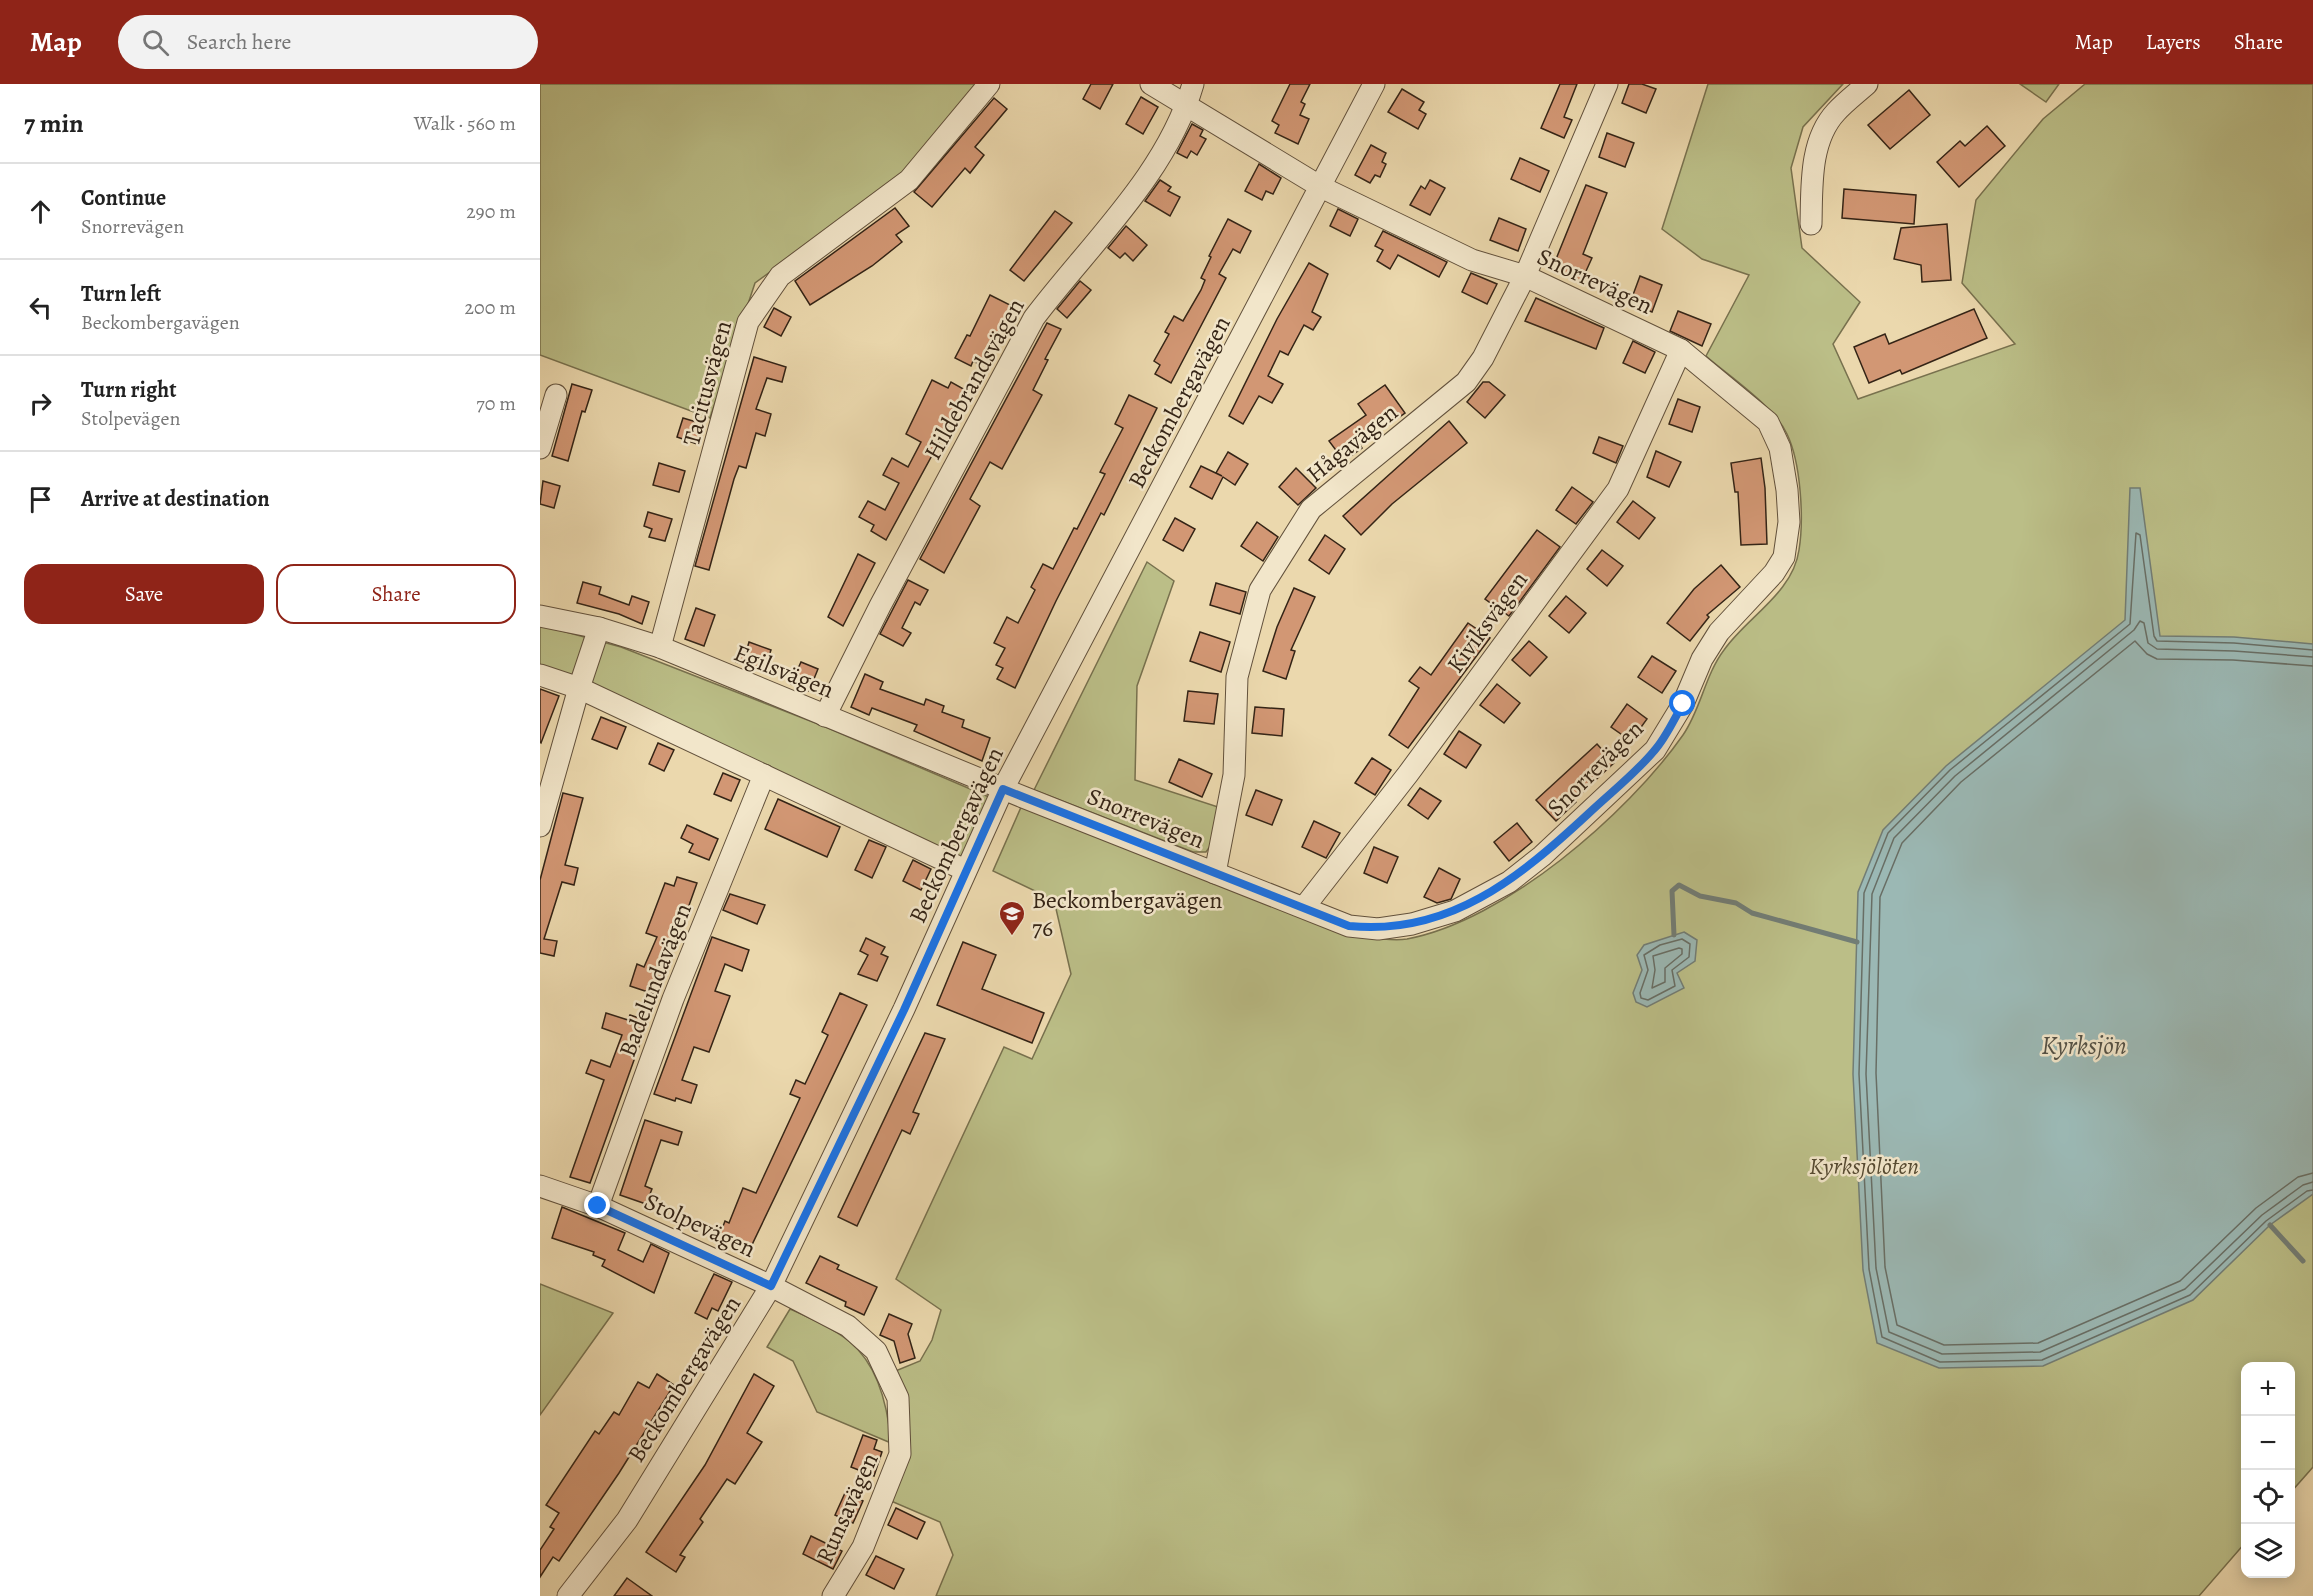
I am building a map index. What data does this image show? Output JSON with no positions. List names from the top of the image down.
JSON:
{
  "streets": {
    "street": [
      "Snorrevägen",
      "Hildebrandsvägen",
      "Tacitusvägen",
      "Beckombergavägen",
      "Hågavägen",
      "Kiviksvägen",
      "Egilsvägen",
      "Badelundavägen",
      "Stolpevägen",
      "Runsavägen"
    ]
  },
  "crossings": [
    ["Snorrevägen", "Beckombergavägen"],
    ["Snorrevägen", "Hågavägen"],
    ["Snorrevägen", "Kiviksvägen"],
    ["Snorrevägen", "Egilsvägen"],
    ["Hildebrandsvägen", "Egilsvägen"],
    ["Tacitusvägen", "Egilsvägen"],
    ["Beckombergavägen", "Egilsvägen"],
    ["Beckombergavägen", "Stolpevägen"],
    ["Beckombergavägen", "Runsavägen"],
    ["Badelundavägen", "Stolpevägen"],
    ["Stolpevägen", "Runsavägen"]
  ],
  "water": ["Kyrksjön"],
  "parks": ["Kyrksjölöten"],
  "places": {
    "school or university": ["Beckombergavägen 76"]
  },
  "page": {
    "header": "Map",
    "search": "Search here",
    "nav": ["Map", "Layers", "Share"],
    "heading": ["7 min", "Walk · 560 m"],
    "list": [
      ["Continue", "Snorrevägen", "290 m"],
      ["Turn left", "Beckombergavägen", "200 m"],
      ["Turn right", "Stolpevägen", "70 m"],
      "Arrive at destination"
    ],
    "buttons": ["Save", "Share"],
    "map_buttons": ["+", "−"]
  }
}
